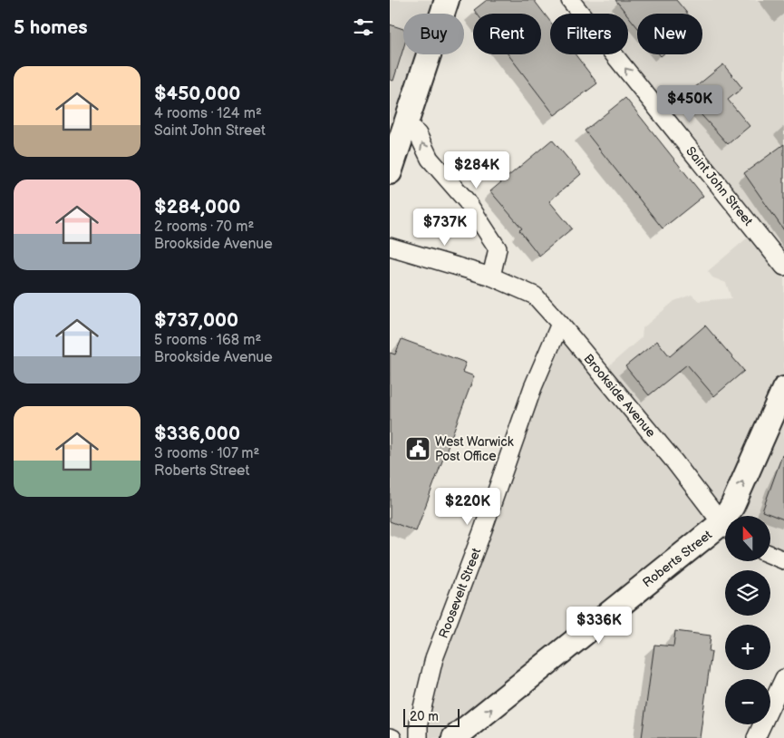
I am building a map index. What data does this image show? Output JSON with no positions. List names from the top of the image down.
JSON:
{
  "streets": {
    "main road": ["Roberts Street"],
    "street": ["Saint John Street", "Brookside Avenue", "Roosevelt Street"]
  },
  "crossings": [
    ["Brookside Avenue", "Roosevelt Street"]
  ],
  "one_way": ["Saint John Street", "Roberts Street"],
  "places": {
    "public building": ["West Warwick Post Office"]
  },
  "scale_bar": "20 m",
  "north": "top",
  "page": {
    "heading": "5 homes",
    "chip": [
      "Buy",
      "Rent",
      "Filters",
      "New"
    ],
    "list": [
      {
        "name": "$450,000",
        "note": "4 rooms · 124 m² · Saint John Street"
      },
      {
        "name": "$284,000",
        "note": "2 rooms · 70 m² · Brookside Avenue"
      },
      {
        "name": "$737,000",
        "note": "5 rooms · 168 m² · Brookside Avenue"
      },
      {
        "name": "$336,000",
        "note": "3 rooms · 107 m² · Roberts Street"
      }
    ],
    "price": [
      "$450K",
      "$284K",
      "$737K",
      "$220K",
      "$336K"
    ],
    "map_buttons": ["+", "−"],
    "scale": "20 m"
  }
}
